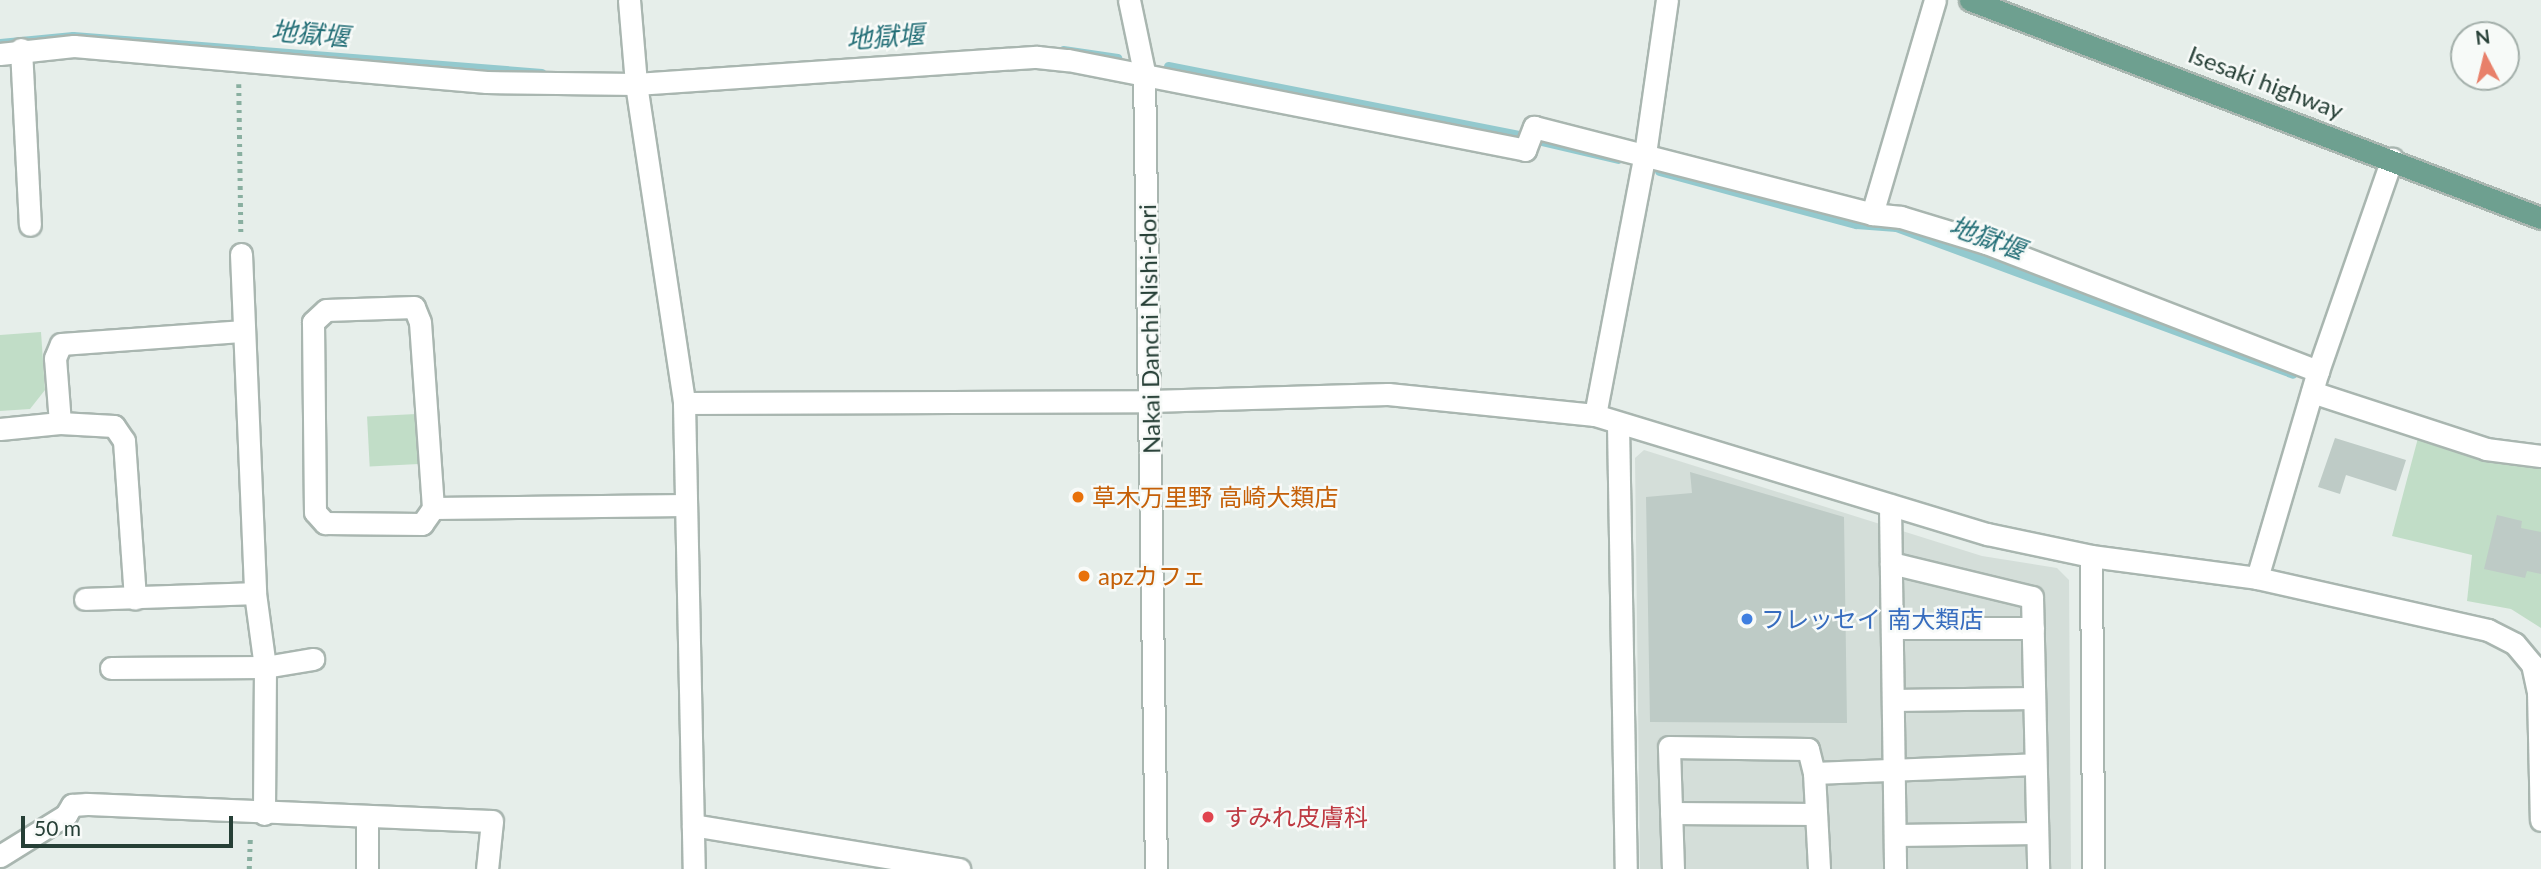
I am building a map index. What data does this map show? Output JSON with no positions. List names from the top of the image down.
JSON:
{
  "streets": {
    "main road": ["Isesaki highway"],
    "street": ["Nakai Danchi Nishi-dori"]
  },
  "water": ["地獄堰"],
  "places": [
    "草木万里野 高崎大類店",
    "apzカフェ",
    "フレッセイ 南大類店",
    "すみれ皮膚科"
  ],
  "scale_bar": "50 m",
  "north": "top"
}
